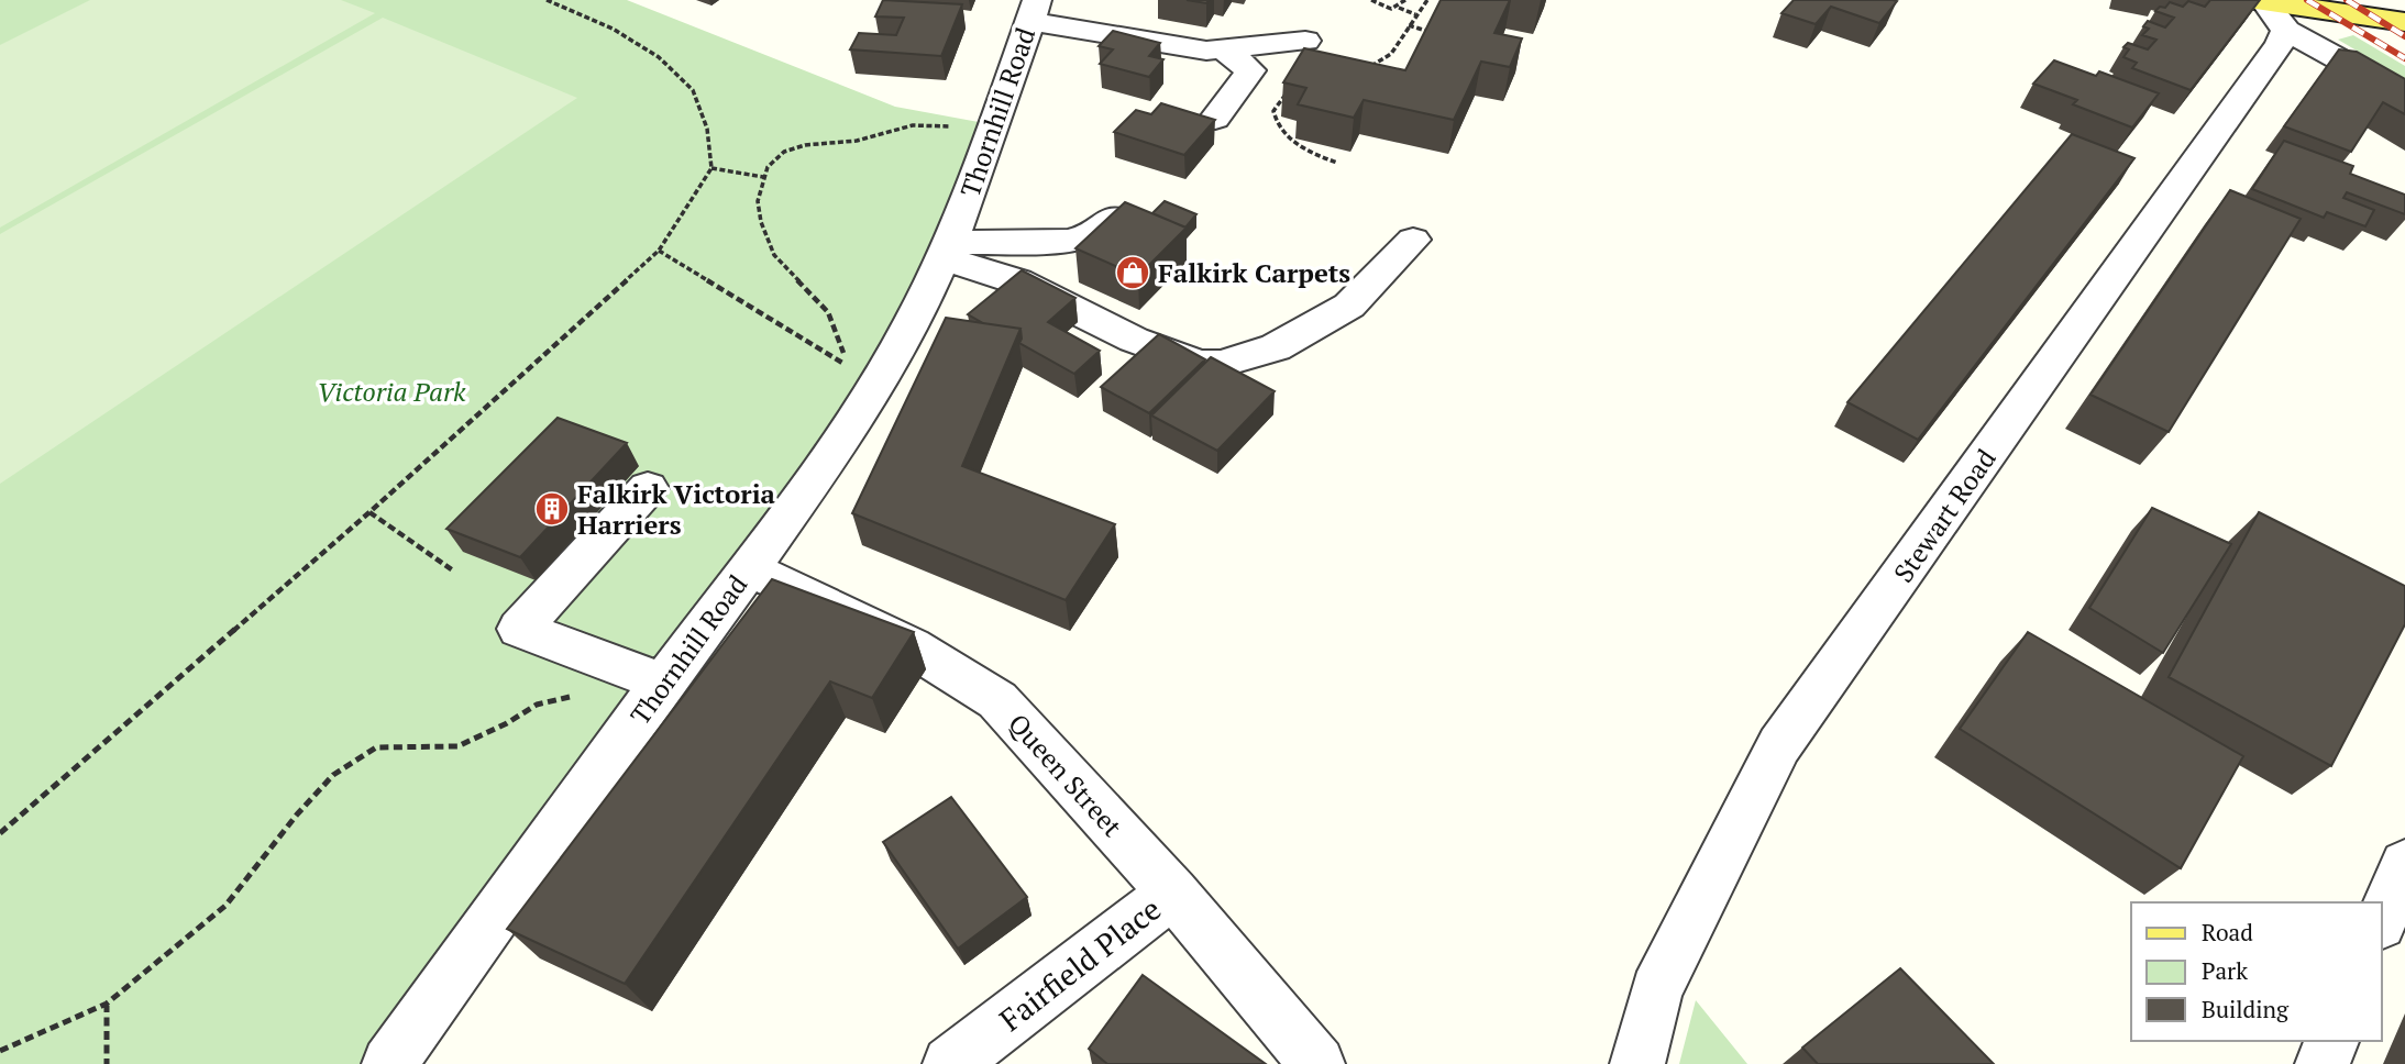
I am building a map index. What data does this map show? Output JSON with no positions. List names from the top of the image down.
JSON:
{
  "streets": {
    "street": [
      "Thornhill Road",
      "Stewart Road",
      "Queen Street",
      "Fairfield Place"
    ]
  },
  "crossings": [
    ["Thornhill Road", "Queen Street"],
    ["Queen Street", "Fairfield Place"]
  ],
  "parks": ["Victoria Park"],
  "places": {
    "shop": ["Falkirk Carpets"],
    "building": ["Falkirk Victoria Harriers"]
  },
  "legend": ["Road", "Park", "Building"]
}
